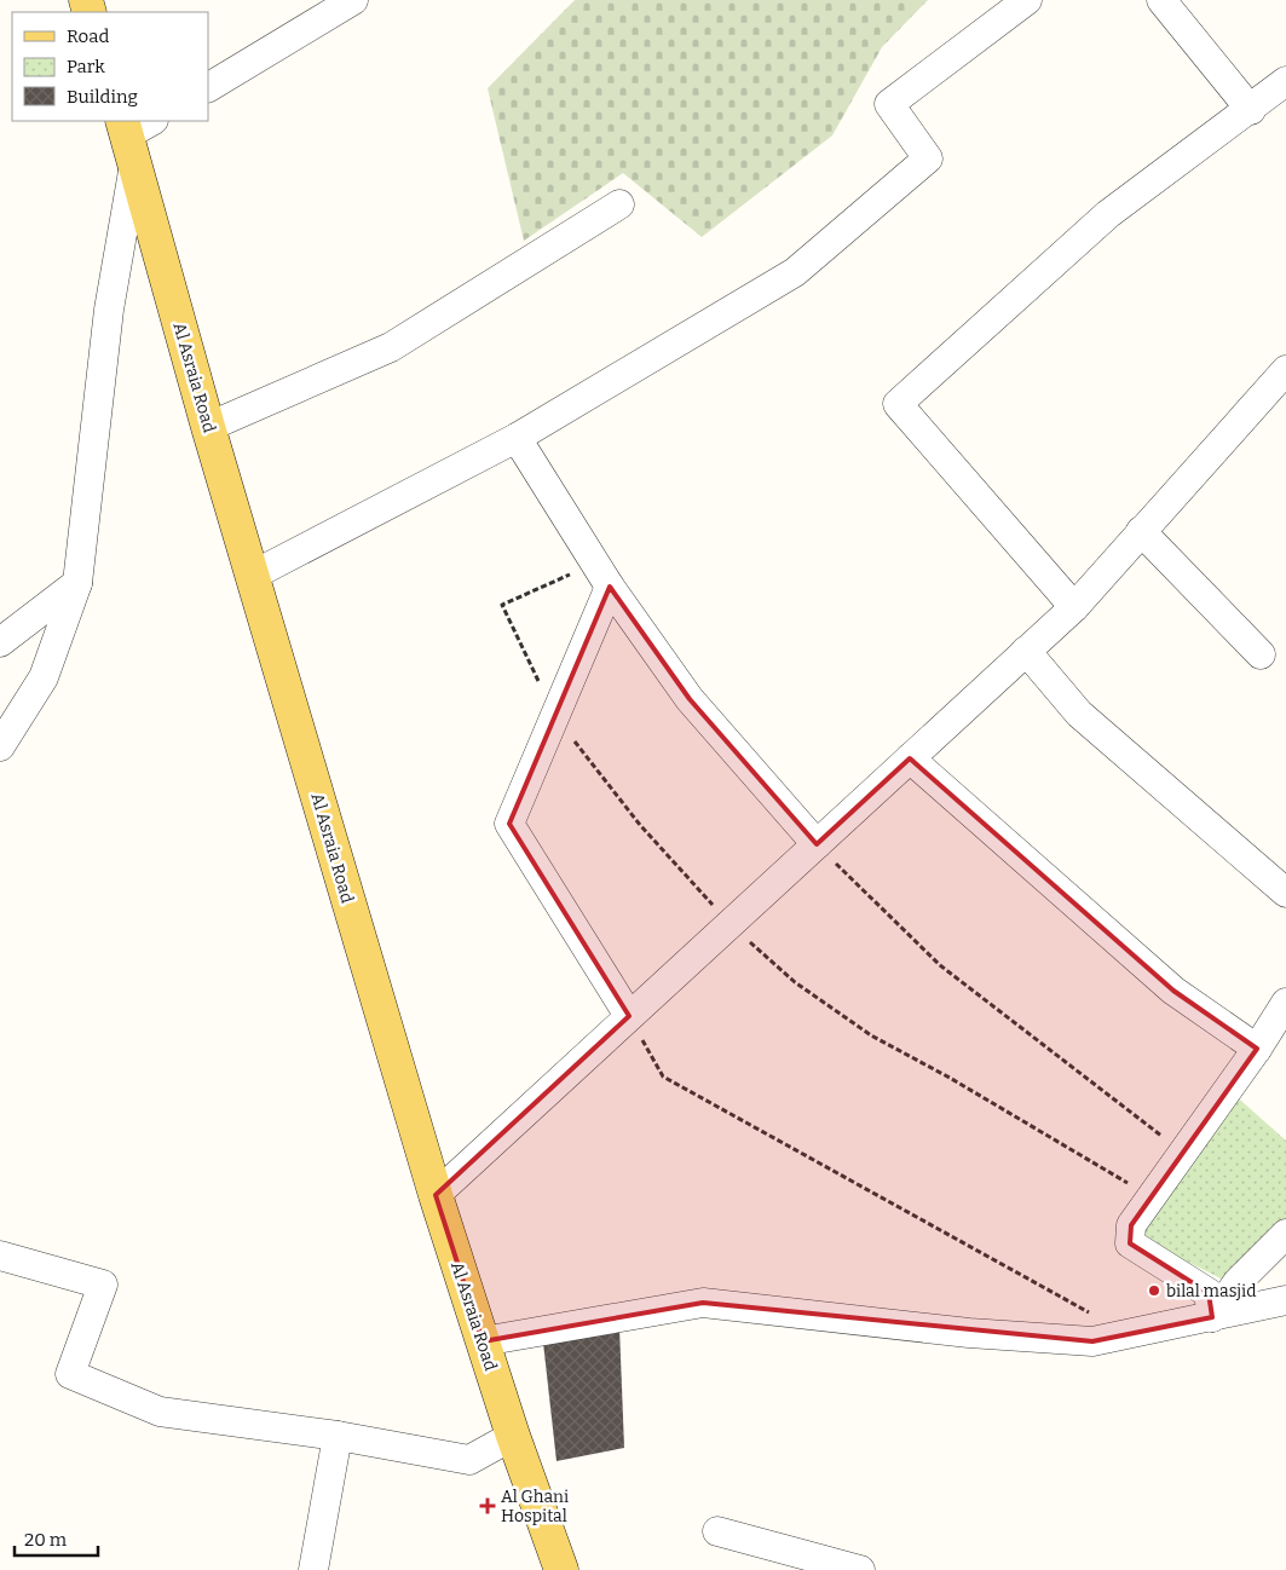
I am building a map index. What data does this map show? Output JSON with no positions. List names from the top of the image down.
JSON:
{
  "streets": {
    "main road": ["Al Asraia Road"]
  },
  "places": {
    "other": ["bilal masjid"],
    "health": ["Al Ghani Hospital"]
  },
  "legend": ["Road", "Park", "Building"],
  "scale_bar": "20 m"
}
